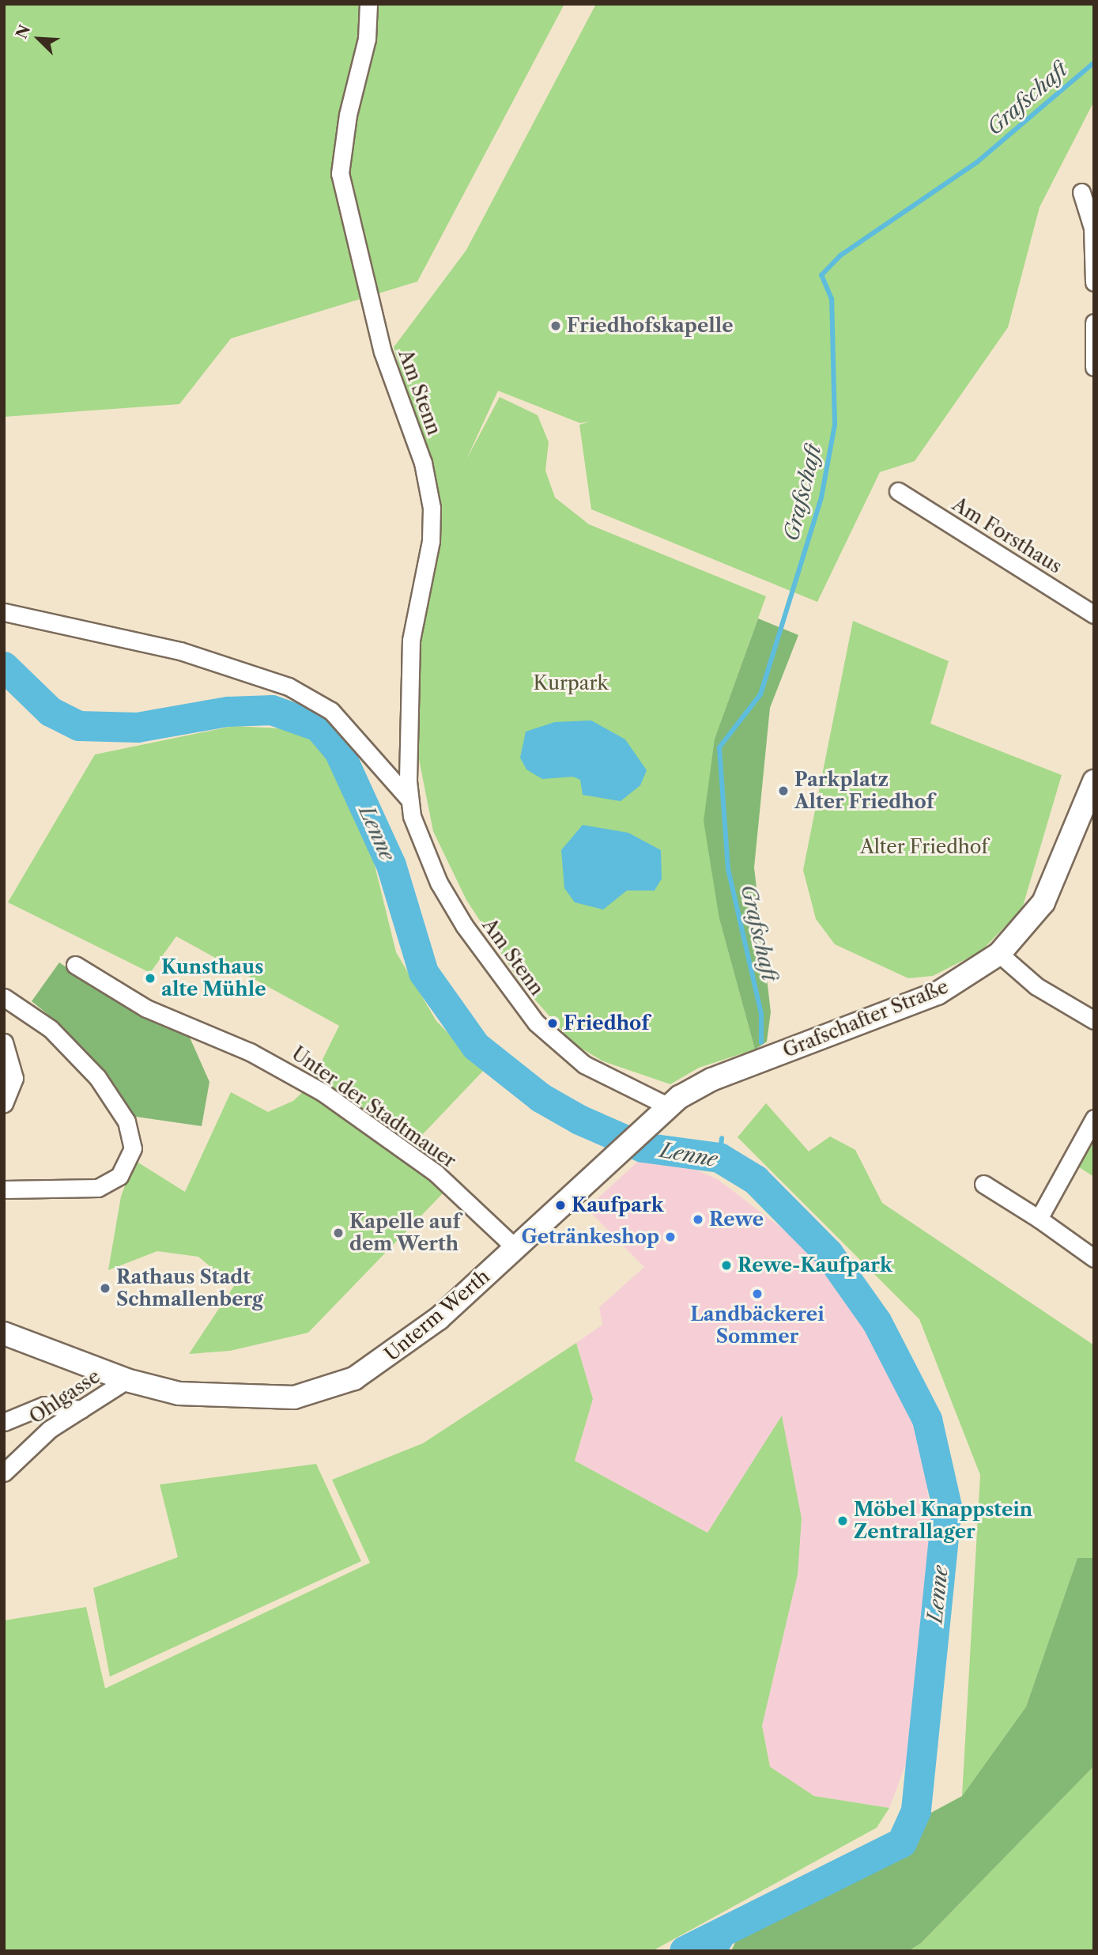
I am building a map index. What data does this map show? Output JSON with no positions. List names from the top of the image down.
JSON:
{
  "streets": {
    "street": [
      "Am Stenn",
      "Am Forsthaus",
      "Grafschafter Straße",
      "Unter der Stadtmauer",
      "Unterm Werth",
      "Ohlgasse"
    ]
  },
  "crossings": [
    ["Am Stenn", "Grafschafter Straße"],
    ["Grafschafter Straße", "Unterm Werth"],
    ["Unter der Stadtmauer", "Unterm Werth"],
    ["Unterm Werth", "Ohlgasse"]
  ],
  "water": ["Grafschaft", "Lenne"],
  "parks": ["Kurpark", "Alter Friedhof"],
  "places": [
    "Friedhofskapelle",
    "Parkplatz Alter Friedhof",
    "Kunsthaus alte Mühle",
    "Friedhof",
    "Kaufpark",
    "Rewe",
    "Kapelle auf dem Werth",
    "Getränkeshop",
    "Rewe-Kaufpark",
    "Rathaus Stadt Schmallenberg",
    "Landbäckerei Sommer",
    "Möbel Knappstein Zentrallager"
  ],
  "north": "top left"
}
